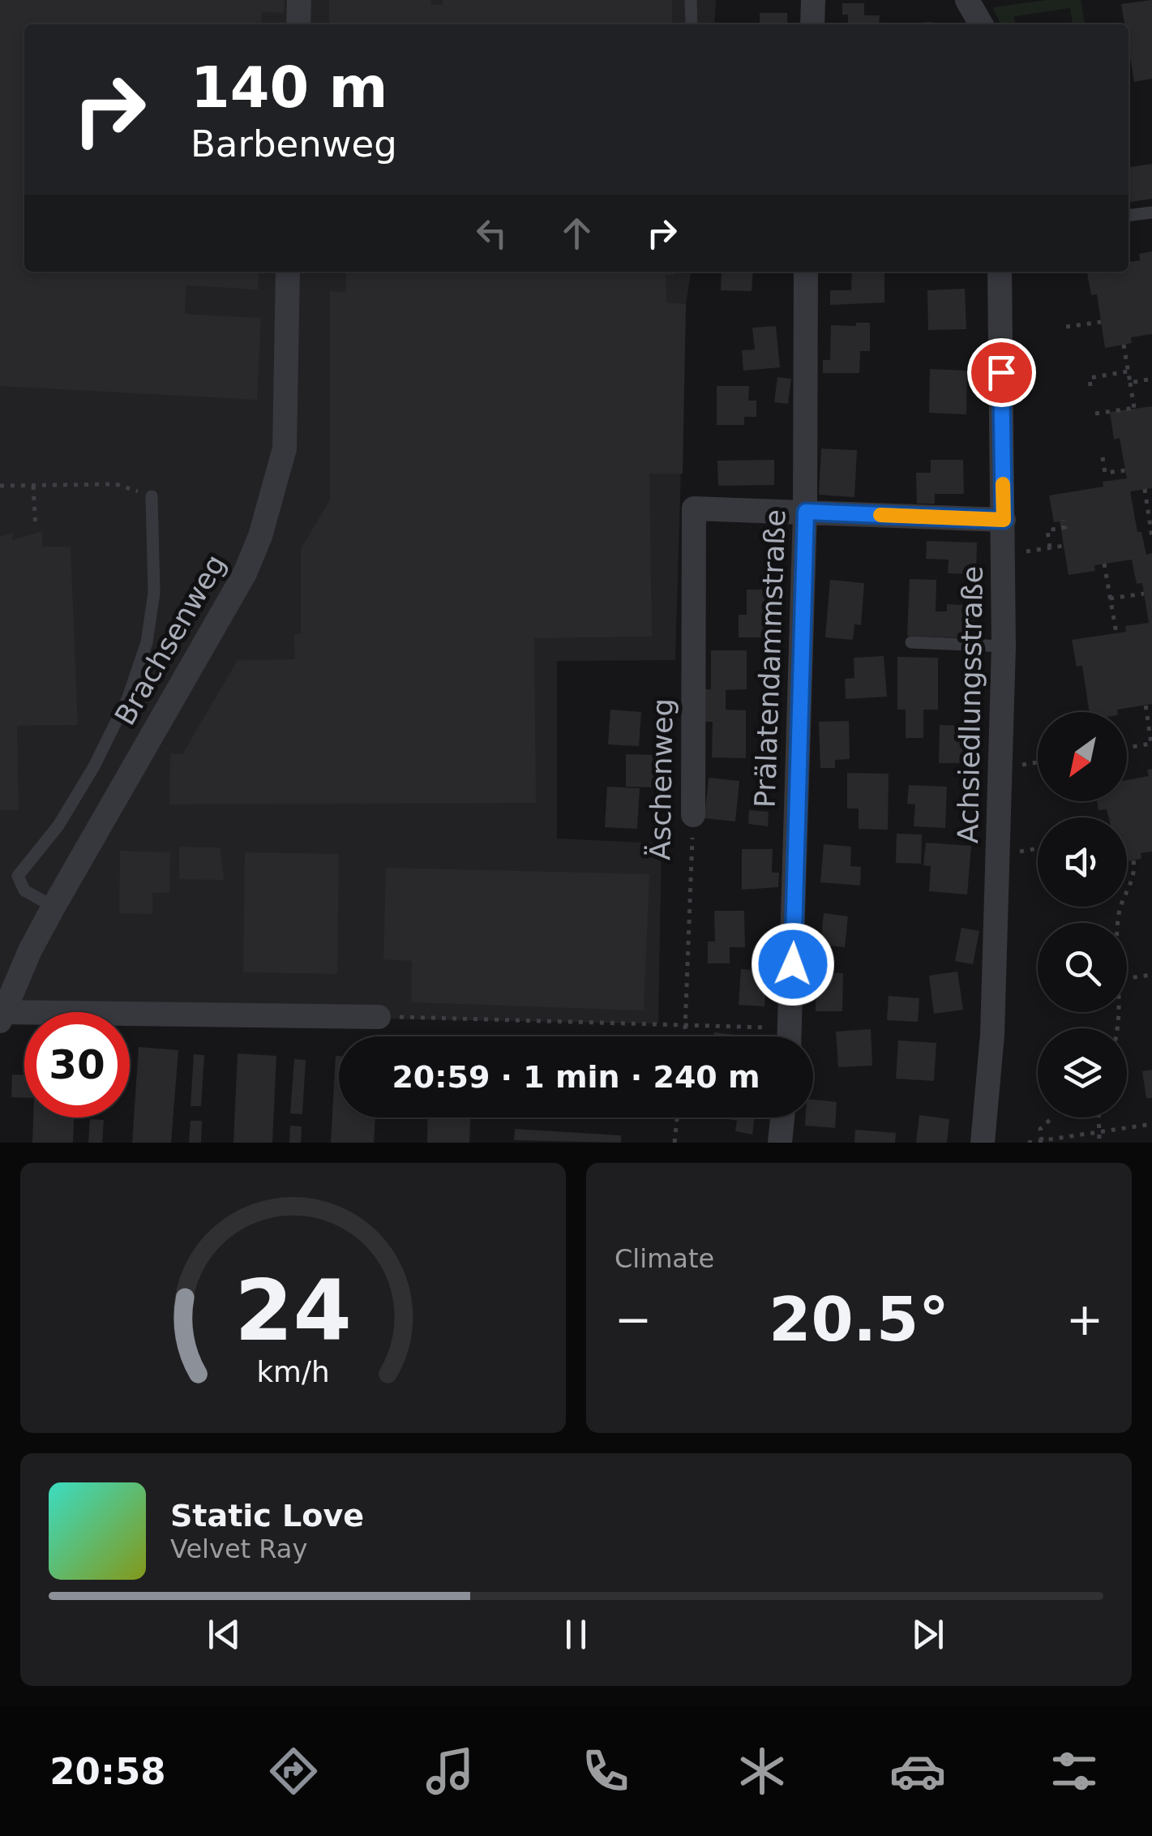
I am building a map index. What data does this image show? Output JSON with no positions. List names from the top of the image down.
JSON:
{
  "streets": {
    "street": [
      "Brachsenweg",
      "Prälatendammstraße",
      "Achsiedlungsstraße",
      "Äschenweg"
    ]
  },
  "crossings": [
    ["Prälatendammstraße", "Äschenweg"]
  ],
  "north": "bottom left",
  "page": {
    "turn": ["140 m", "Barbenweg"],
    "limit": "30",
    "trip": "20:59 · 1 min · 240 m",
    "tile": "Climate",
    "heat": ["−", "20.5°", "+"],
    "song": ["Static Love", "Velvet Ray"],
    "tabs": "20:58",
    "gauge": ["24", "km/h"]
  }
}
